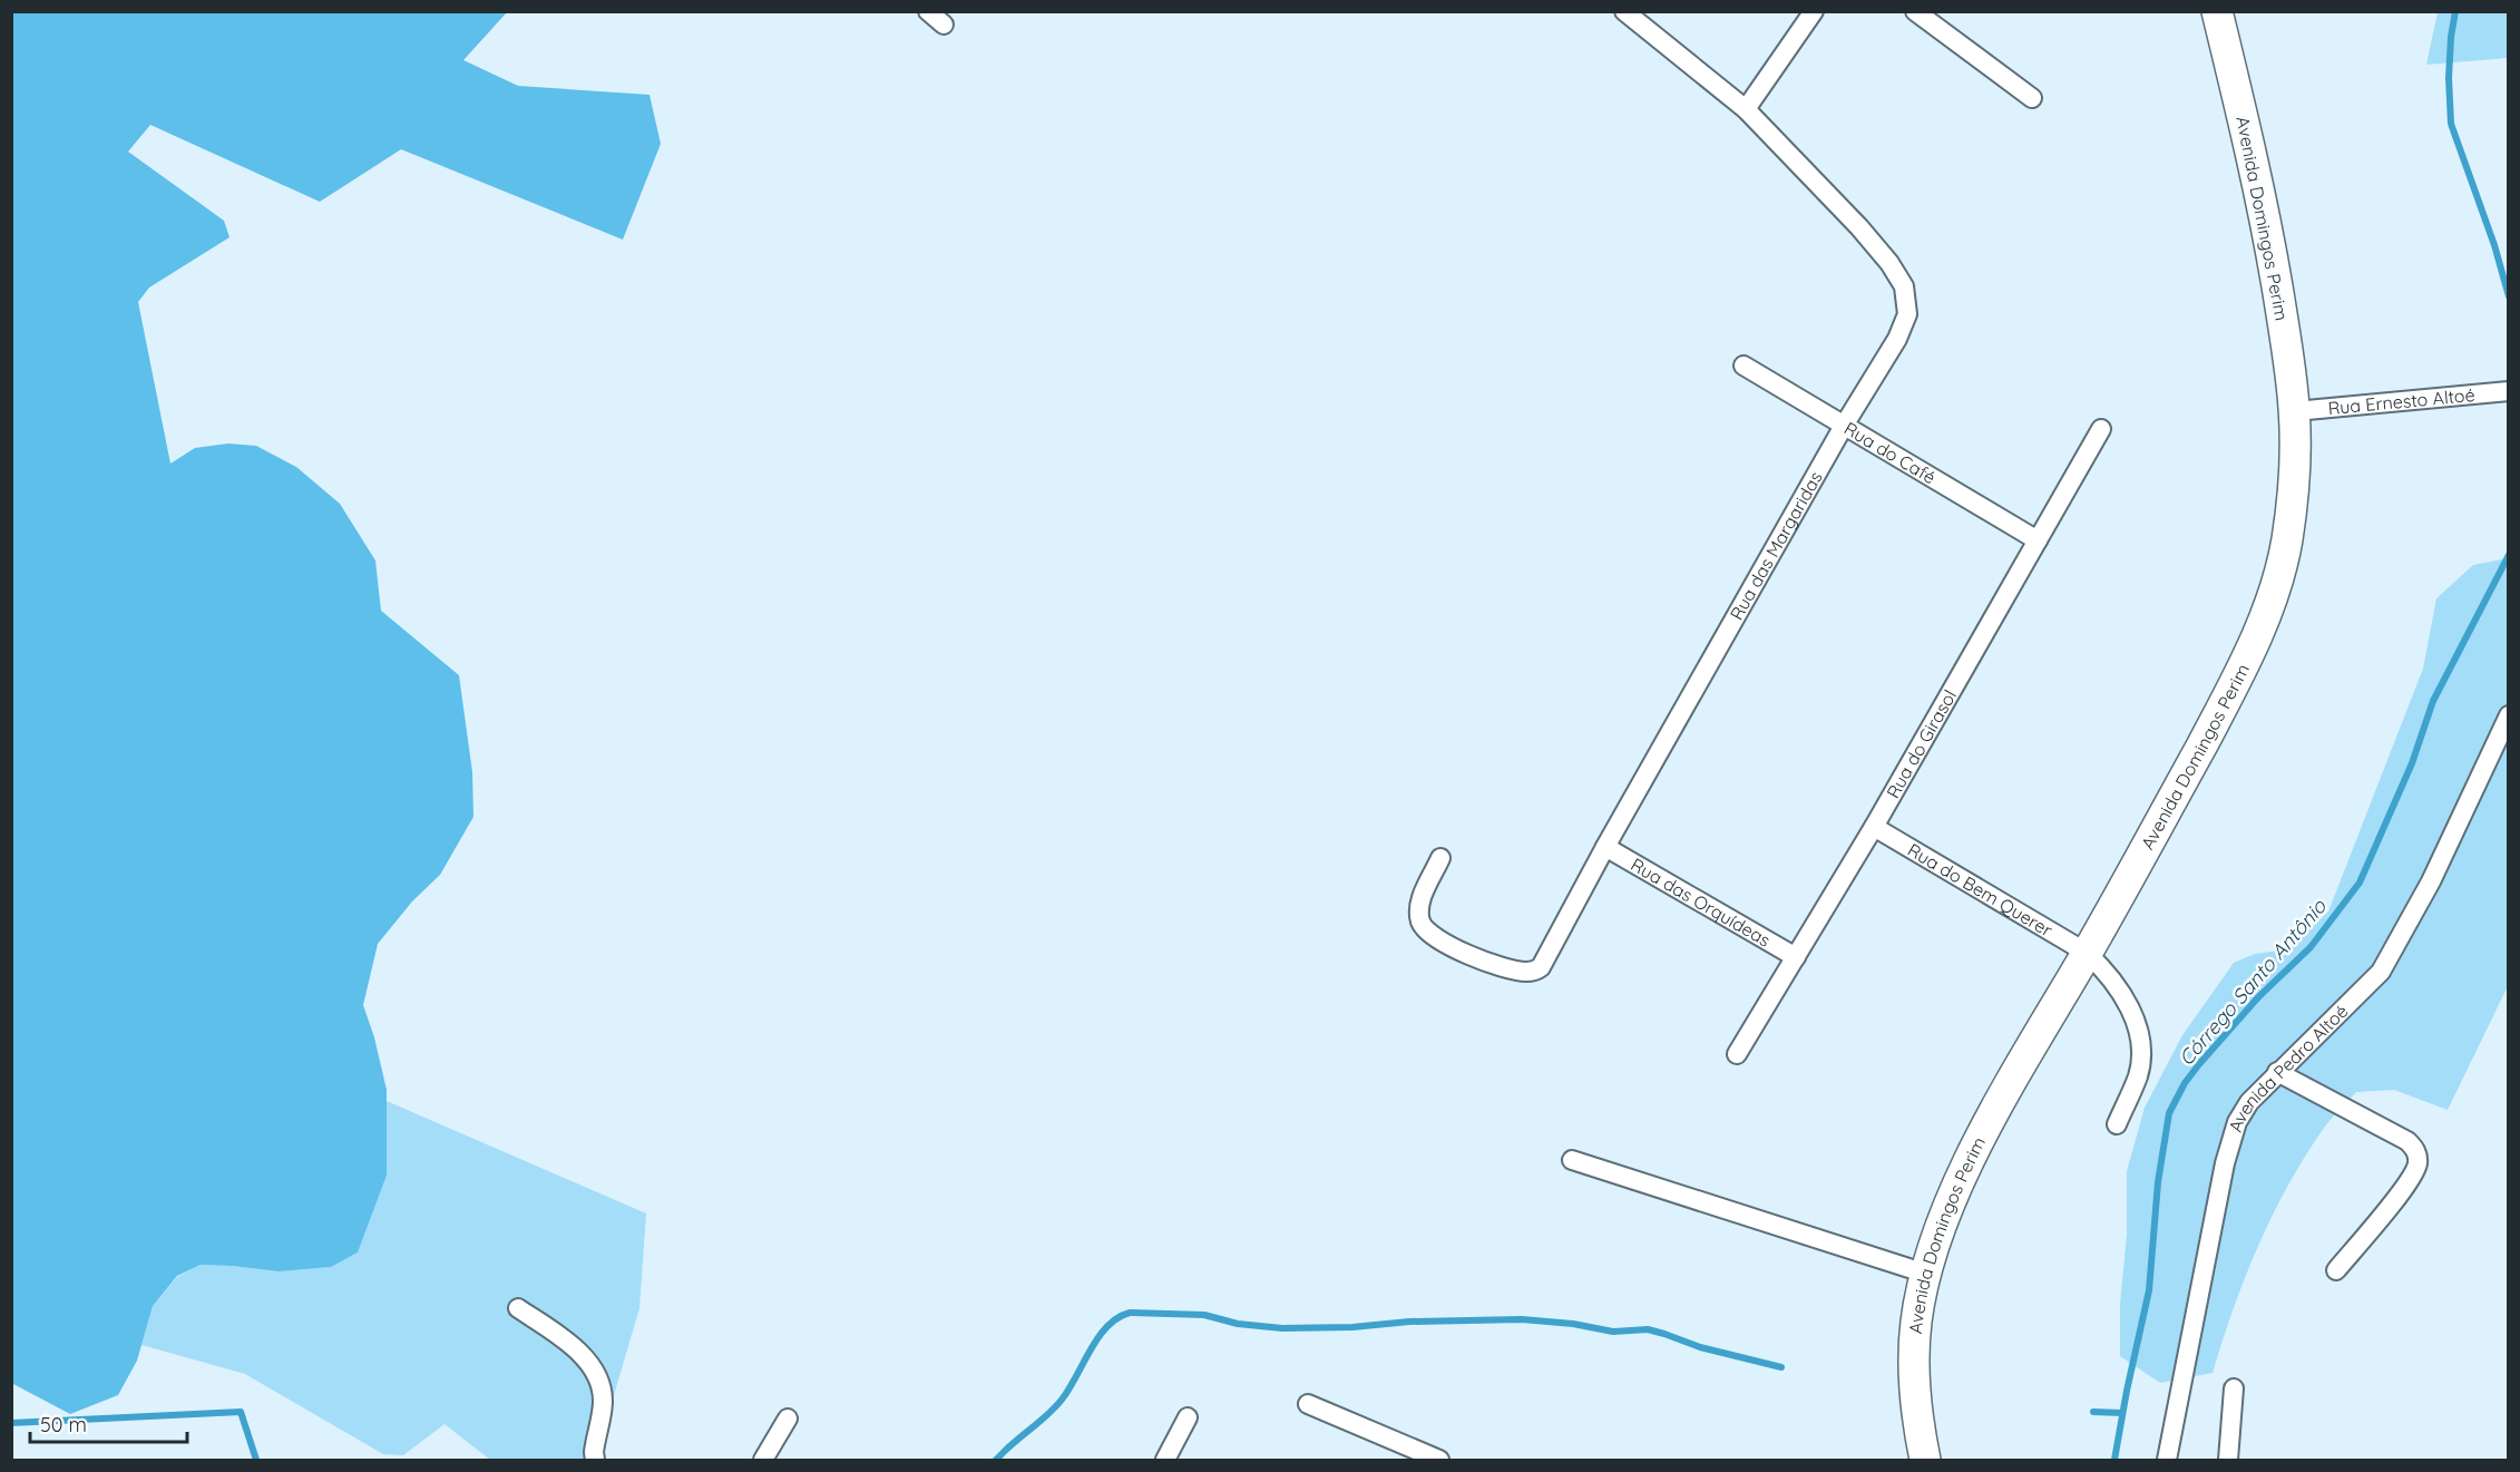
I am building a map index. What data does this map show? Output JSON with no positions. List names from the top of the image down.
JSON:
{
  "streets": {
    "main road": ["Avenida Domingos Perim"],
    "street": [
      "Rua Ernesto Altoé",
      "Rua do Café",
      "Rua das Margaridas",
      "Rua do Girasol",
      "Rua do Bem Querer",
      "Rua das Orquídeas",
      "Avenida Pedro Altoé"
    ]
  },
  "crossings": [
    ["Avenida Domingos Perim", "Rua Ernesto Altoé"],
    ["Avenida Domingos Perim", "Rua do Bem Querer"],
    ["Rua do Café", "Rua das Margaridas"],
    ["Rua do Café", "Rua do Girasol"],
    ["Rua das Margaridas", "Rua das Orquídeas"],
    ["Rua do Girasol", "Rua do Bem Querer"],
    ["Rua do Girasol", "Rua das Orquídeas"]
  ],
  "water": ["Córrego Santo Antônio"],
  "scale_bar": "50 m"
}
